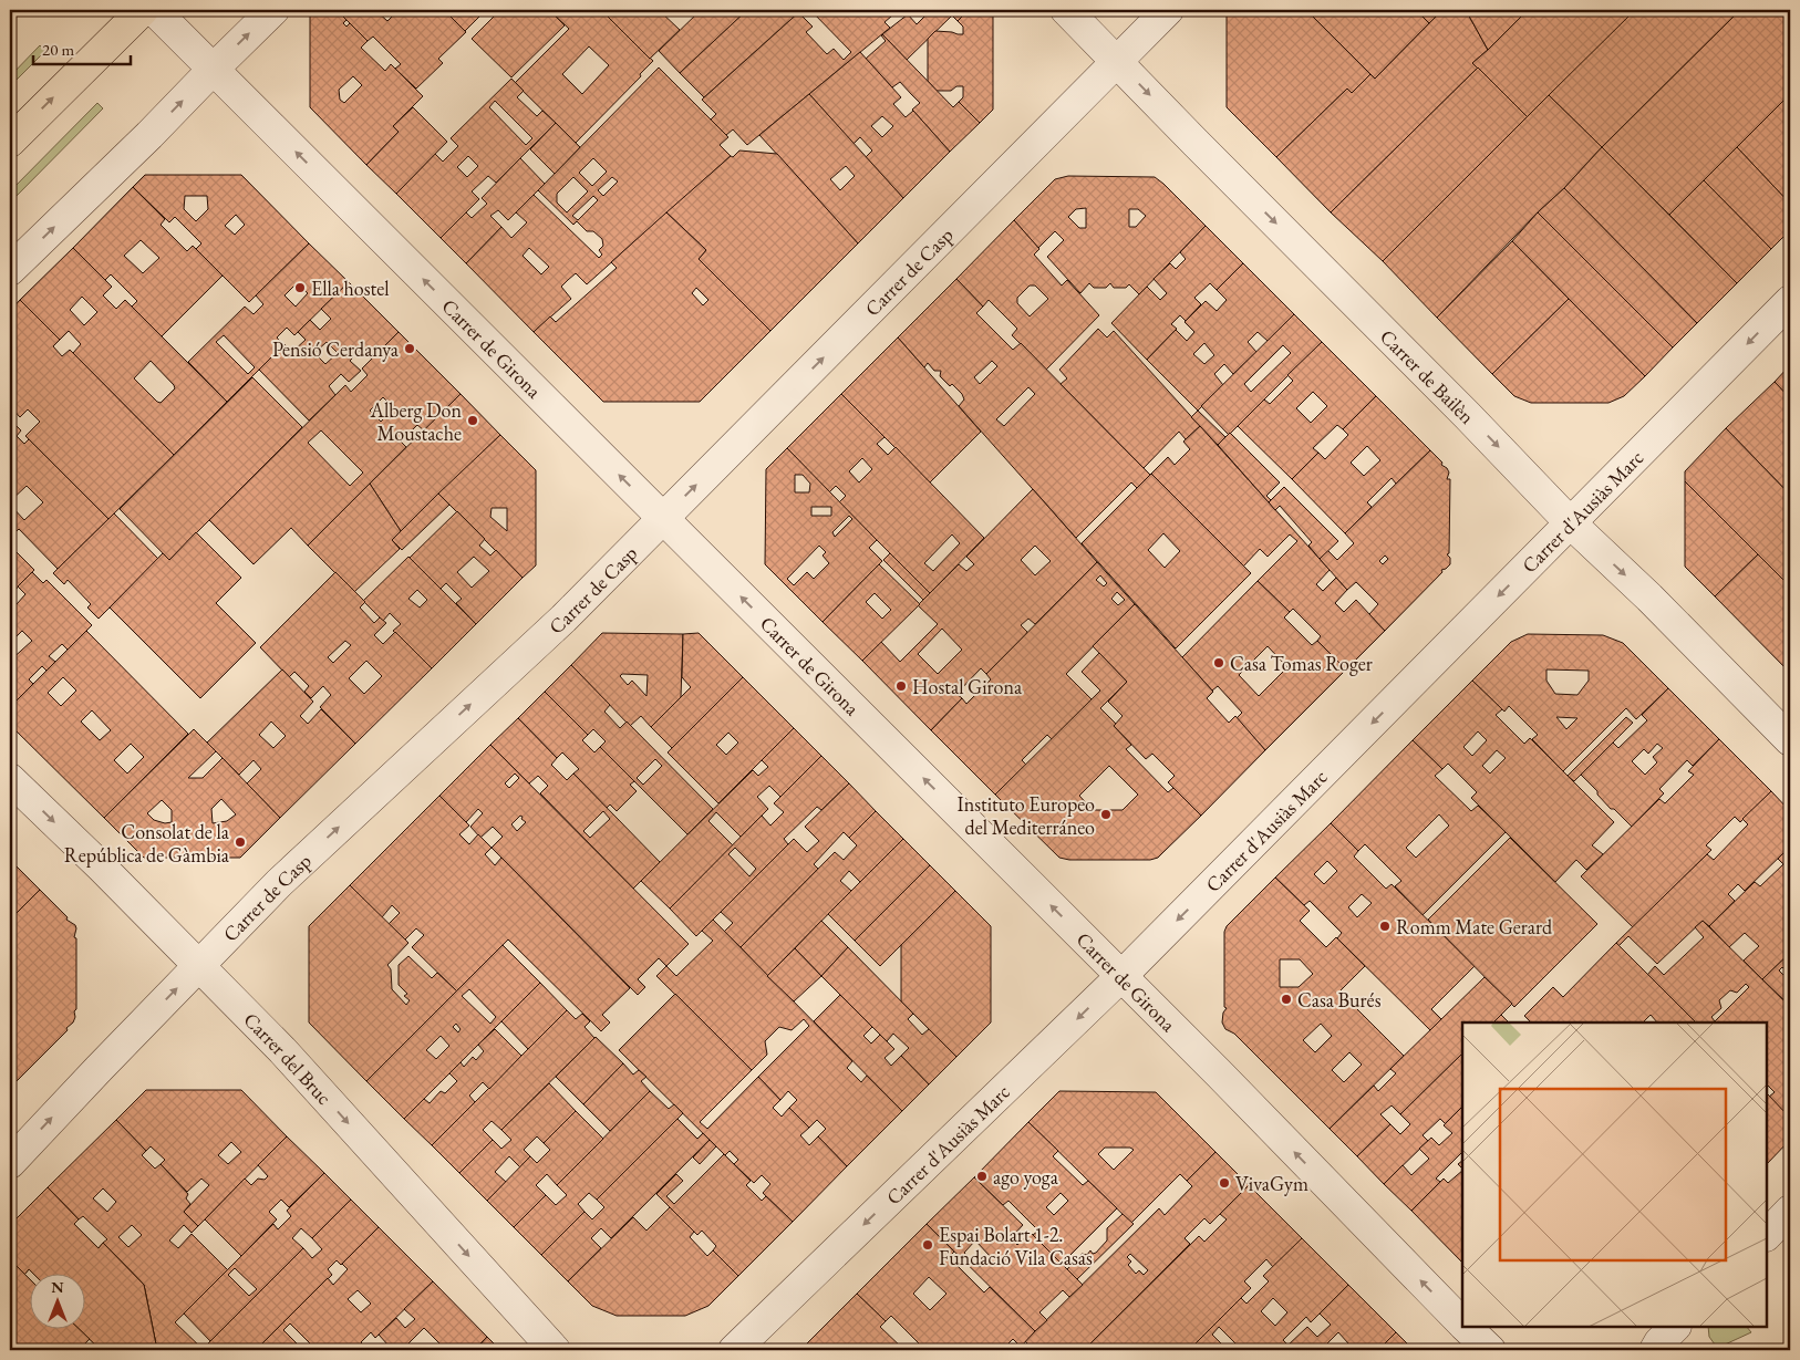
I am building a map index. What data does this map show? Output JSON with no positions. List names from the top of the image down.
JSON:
{
  "streets": {
    "street": [
      "Carrer de Casp",
      "Carrer de Girona",
      "Carrer de Bailèn",
      "Carrer d'Ausiàs Marc",
      "Carrer del Bruc"
    ]
  },
  "crossings": [
    ["Carrer de Casp", "Carrer de Girona"],
    ["Carrer de Casp", "Carrer de Bailèn"],
    ["Carrer de Casp", "Carrer del Bruc"],
    ["Carrer de Girona", "Carrer d'Ausiàs Marc"],
    ["Carrer de Bailèn", "Carrer d'Ausiàs Marc"]
  ],
  "one_way": [
    "Carrer de Casp",
    "Carrer de Girona",
    "Carrer de Bailèn",
    "Carrer d'Ausiàs Marc",
    "Carrer del Bruc"
  ],
  "places": [
    "Ella hostel",
    "Pensió Cerdanya",
    "Alberg Don Moustache",
    "Casa Tomas Roger",
    "Hostal Girona",
    "Instituto Europeo del Mediterráneo",
    "Consolat de la República de Gàmbia",
    "Romm Mate Gerard",
    "Casa Burés",
    "ago yoga",
    "VivaGym",
    "Espai Bolart 1-2. Fundació Vila Casas"
  ],
  "scale_bar": "20 m",
  "north": "top"
}
